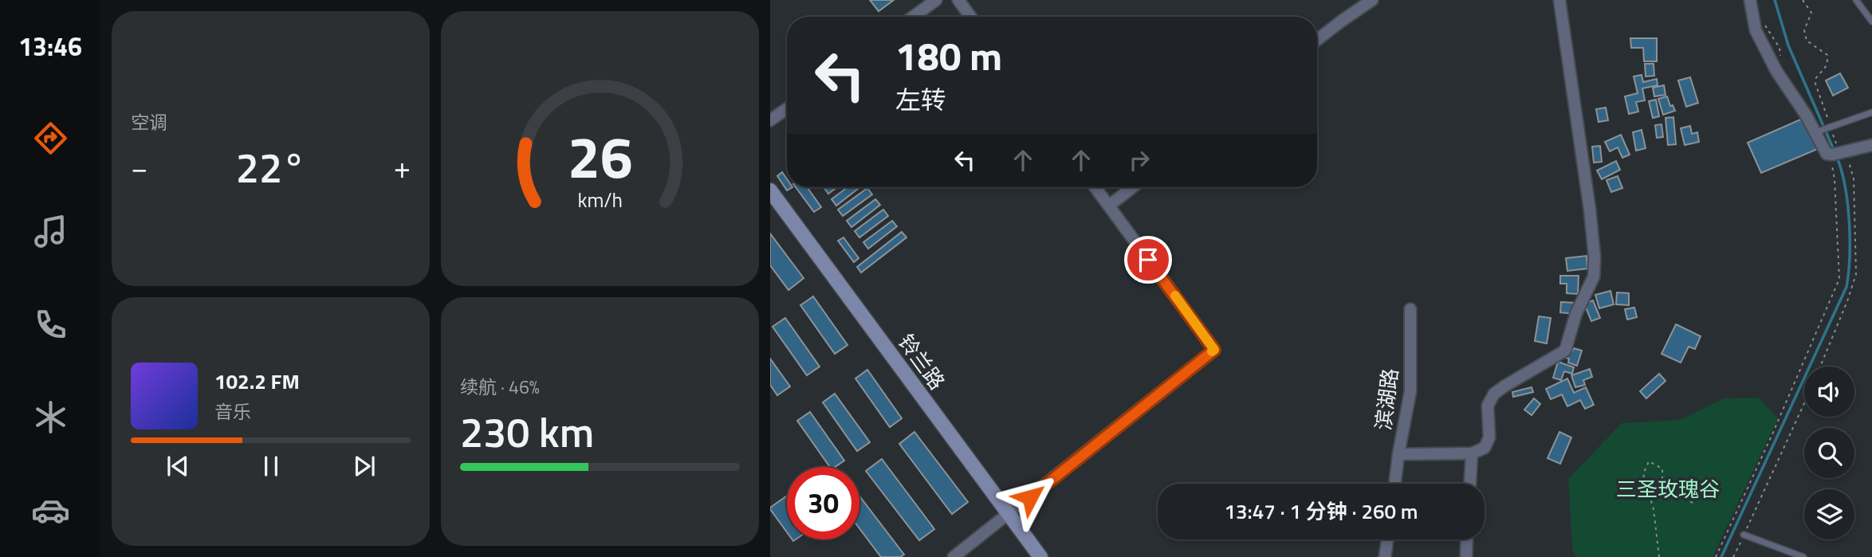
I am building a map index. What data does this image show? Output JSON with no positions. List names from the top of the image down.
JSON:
{
  "streets": {
    "street": ["铃兰路", "滨湖路"]
  },
  "parks": ["三圣玫瑰谷"],
  "page": {
    "tabs": "13:46",
    "tile": [
      "空调",
      ["续航 · 46%", "230 km"]
    ],
    "turn": ["180 m", "左转"],
    "heat": ["−", "22°", "+"],
    "song": ["102.2 FM", "音乐"],
    "limit": "30",
    "trip": "13:47 · 1 分钟 · 260 m",
    "gauge": ["26", "km/h"]
  }
}
